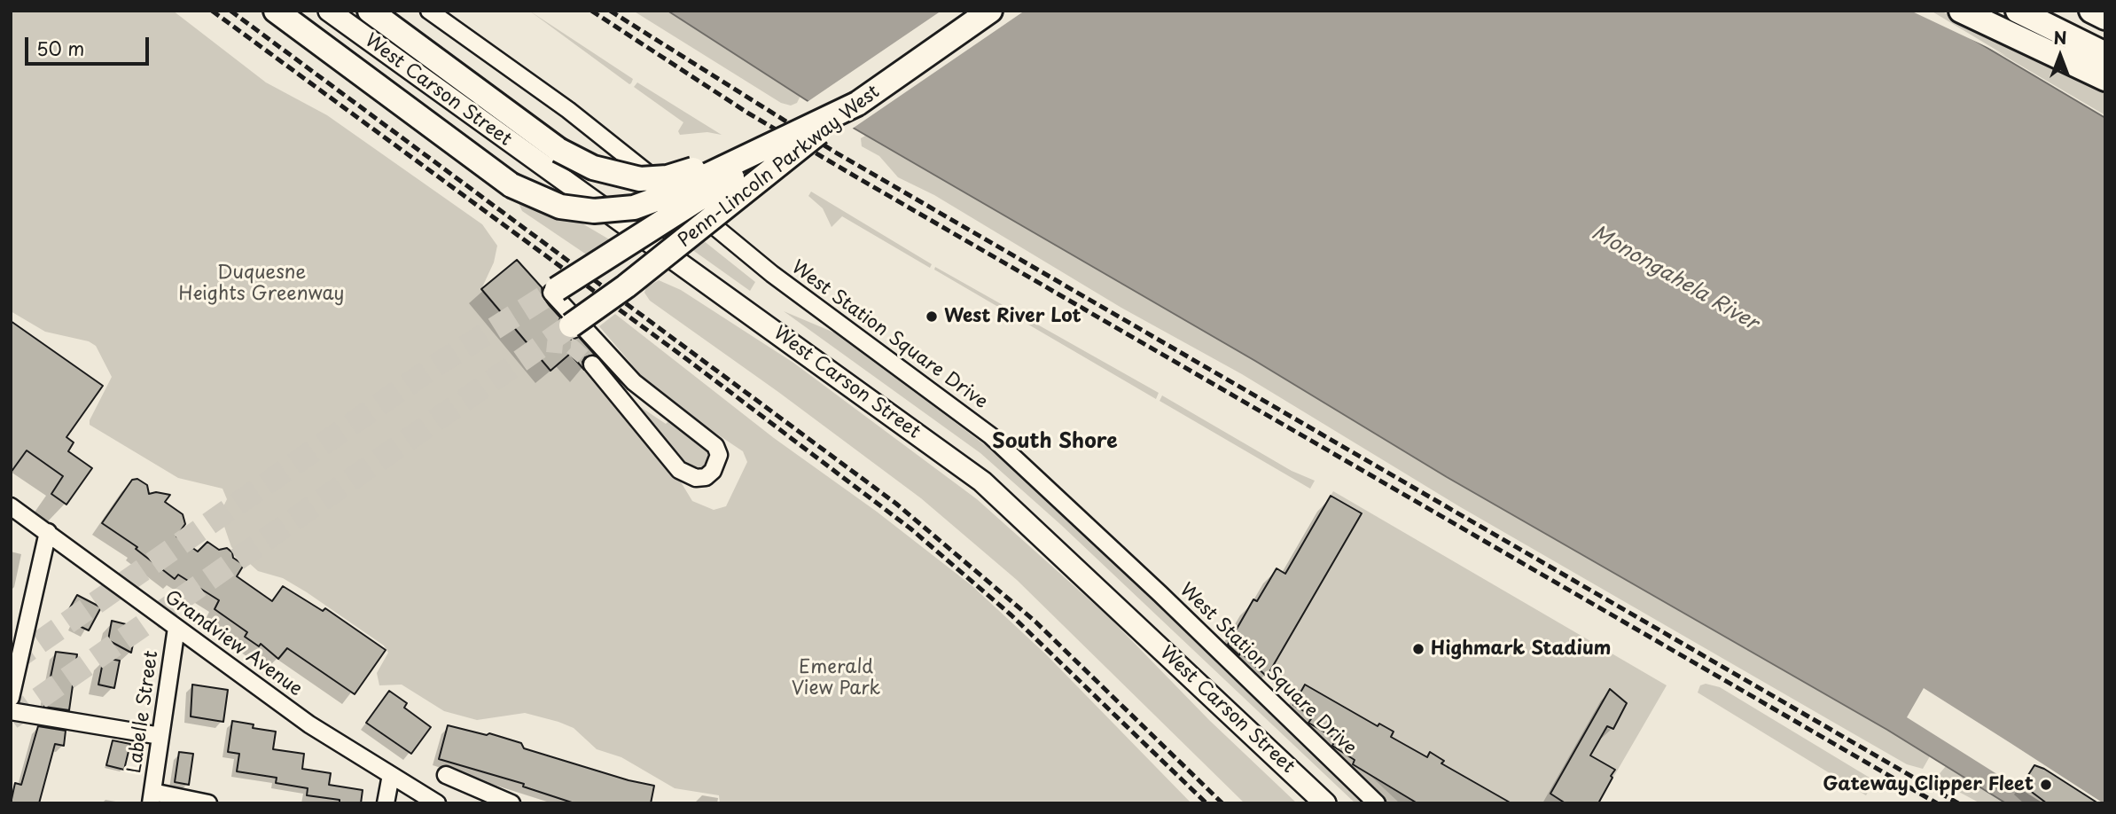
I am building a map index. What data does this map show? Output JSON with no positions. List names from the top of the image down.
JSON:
{
  "streets": {
    "highway": ["Penn-Lincoln Parkway West"],
    "main road": ["West Carson Street"],
    "street": ["West Station Square Drive", "Grandview Avenue", "Labelle Street"]
  },
  "crossings": [
    ["Grandview Avenue", "Labelle Street"]
  ],
  "districts": ["South Shore"],
  "water": ["Monongahela River"],
  "parks": ["Duquesne Heights Greenway", "Emerald View Park"],
  "places": ["West River Lot", "Highmark Stadium", "Gateway Clipper Fleet"],
  "scale_bar": "50 m",
  "north": "top"
}
